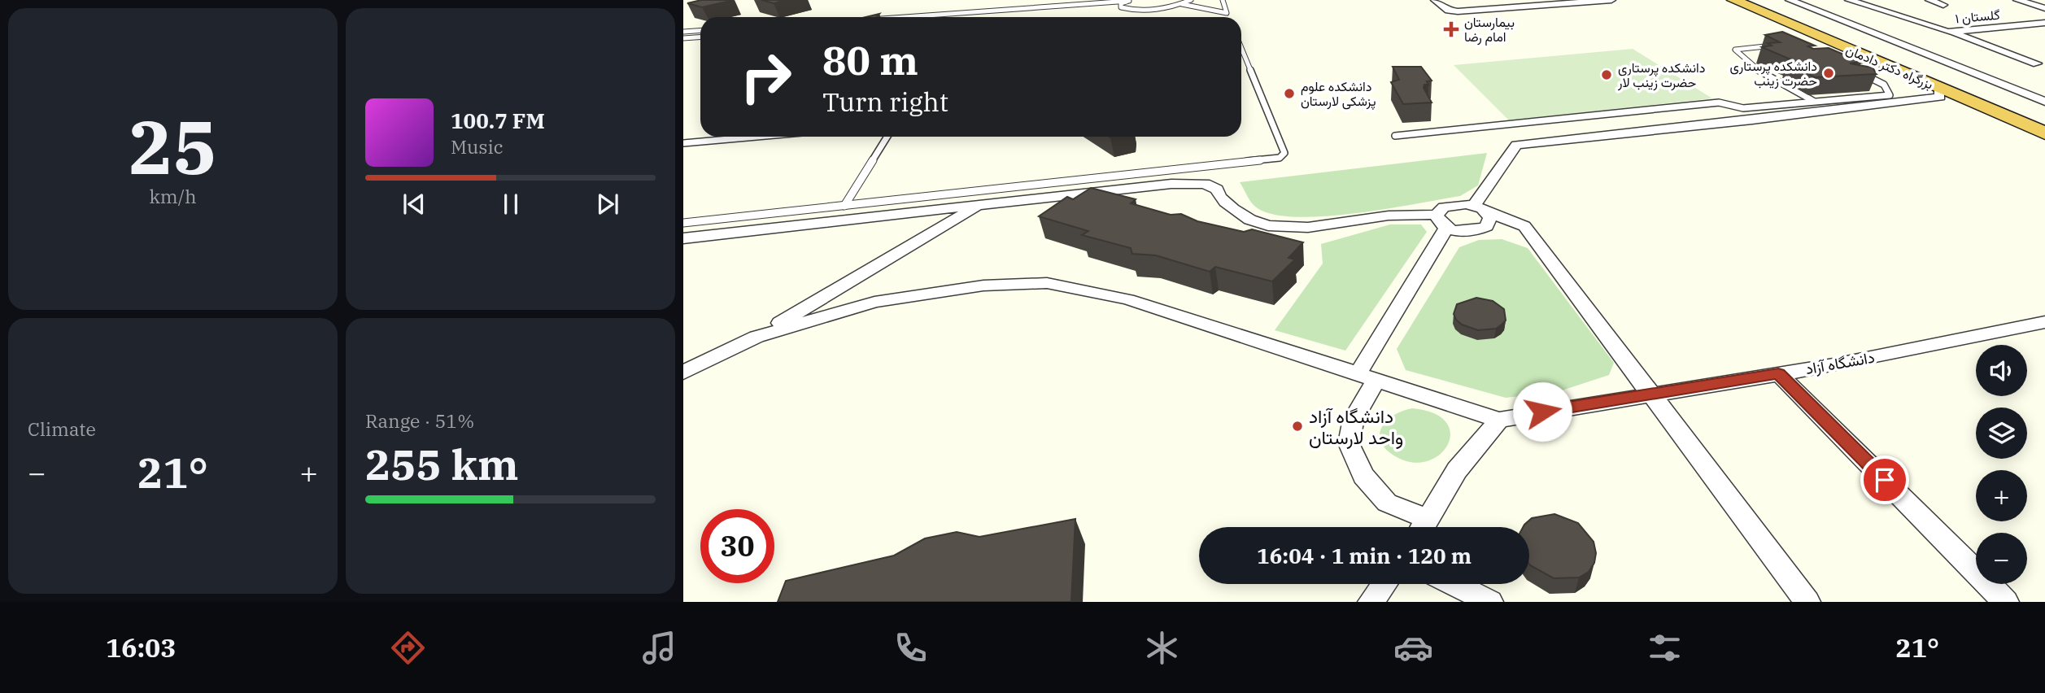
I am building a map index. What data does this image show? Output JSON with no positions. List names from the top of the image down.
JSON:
{
  "streets": {
    "highway": ["بزرگراه دکتر دادمان"],
    "street": ["گلستان ۱", "دانشگاه آزاد"]
  },
  "places": {
    "health": ["بیمارستان امام رضا"],
    "other": [
      "دانشکده پرستاری حضرت زینب",
      "دانشکده پرستاری حضرت زینب لار",
      "دانشکده علوم پزشکی لارستان",
      "دانشگاه آزاد واحد لارستان"
    ]
  },
  "page": {
    "tile": [
      ["25", "km/h"],
      "Climate",
      ["Range · 51%", "255 km"]
    ],
    "turn": ["80 m", "Turn right"],
    "song": ["100.7 FM", "Music"],
    "map_buttons": ["+", "−"],
    "heat": ["−", "21°", "+"],
    "limit": "30",
    "trip": "16:04 · 1 min · 120 m",
    "tabs": ["16:03", "21°"]
  }
}
